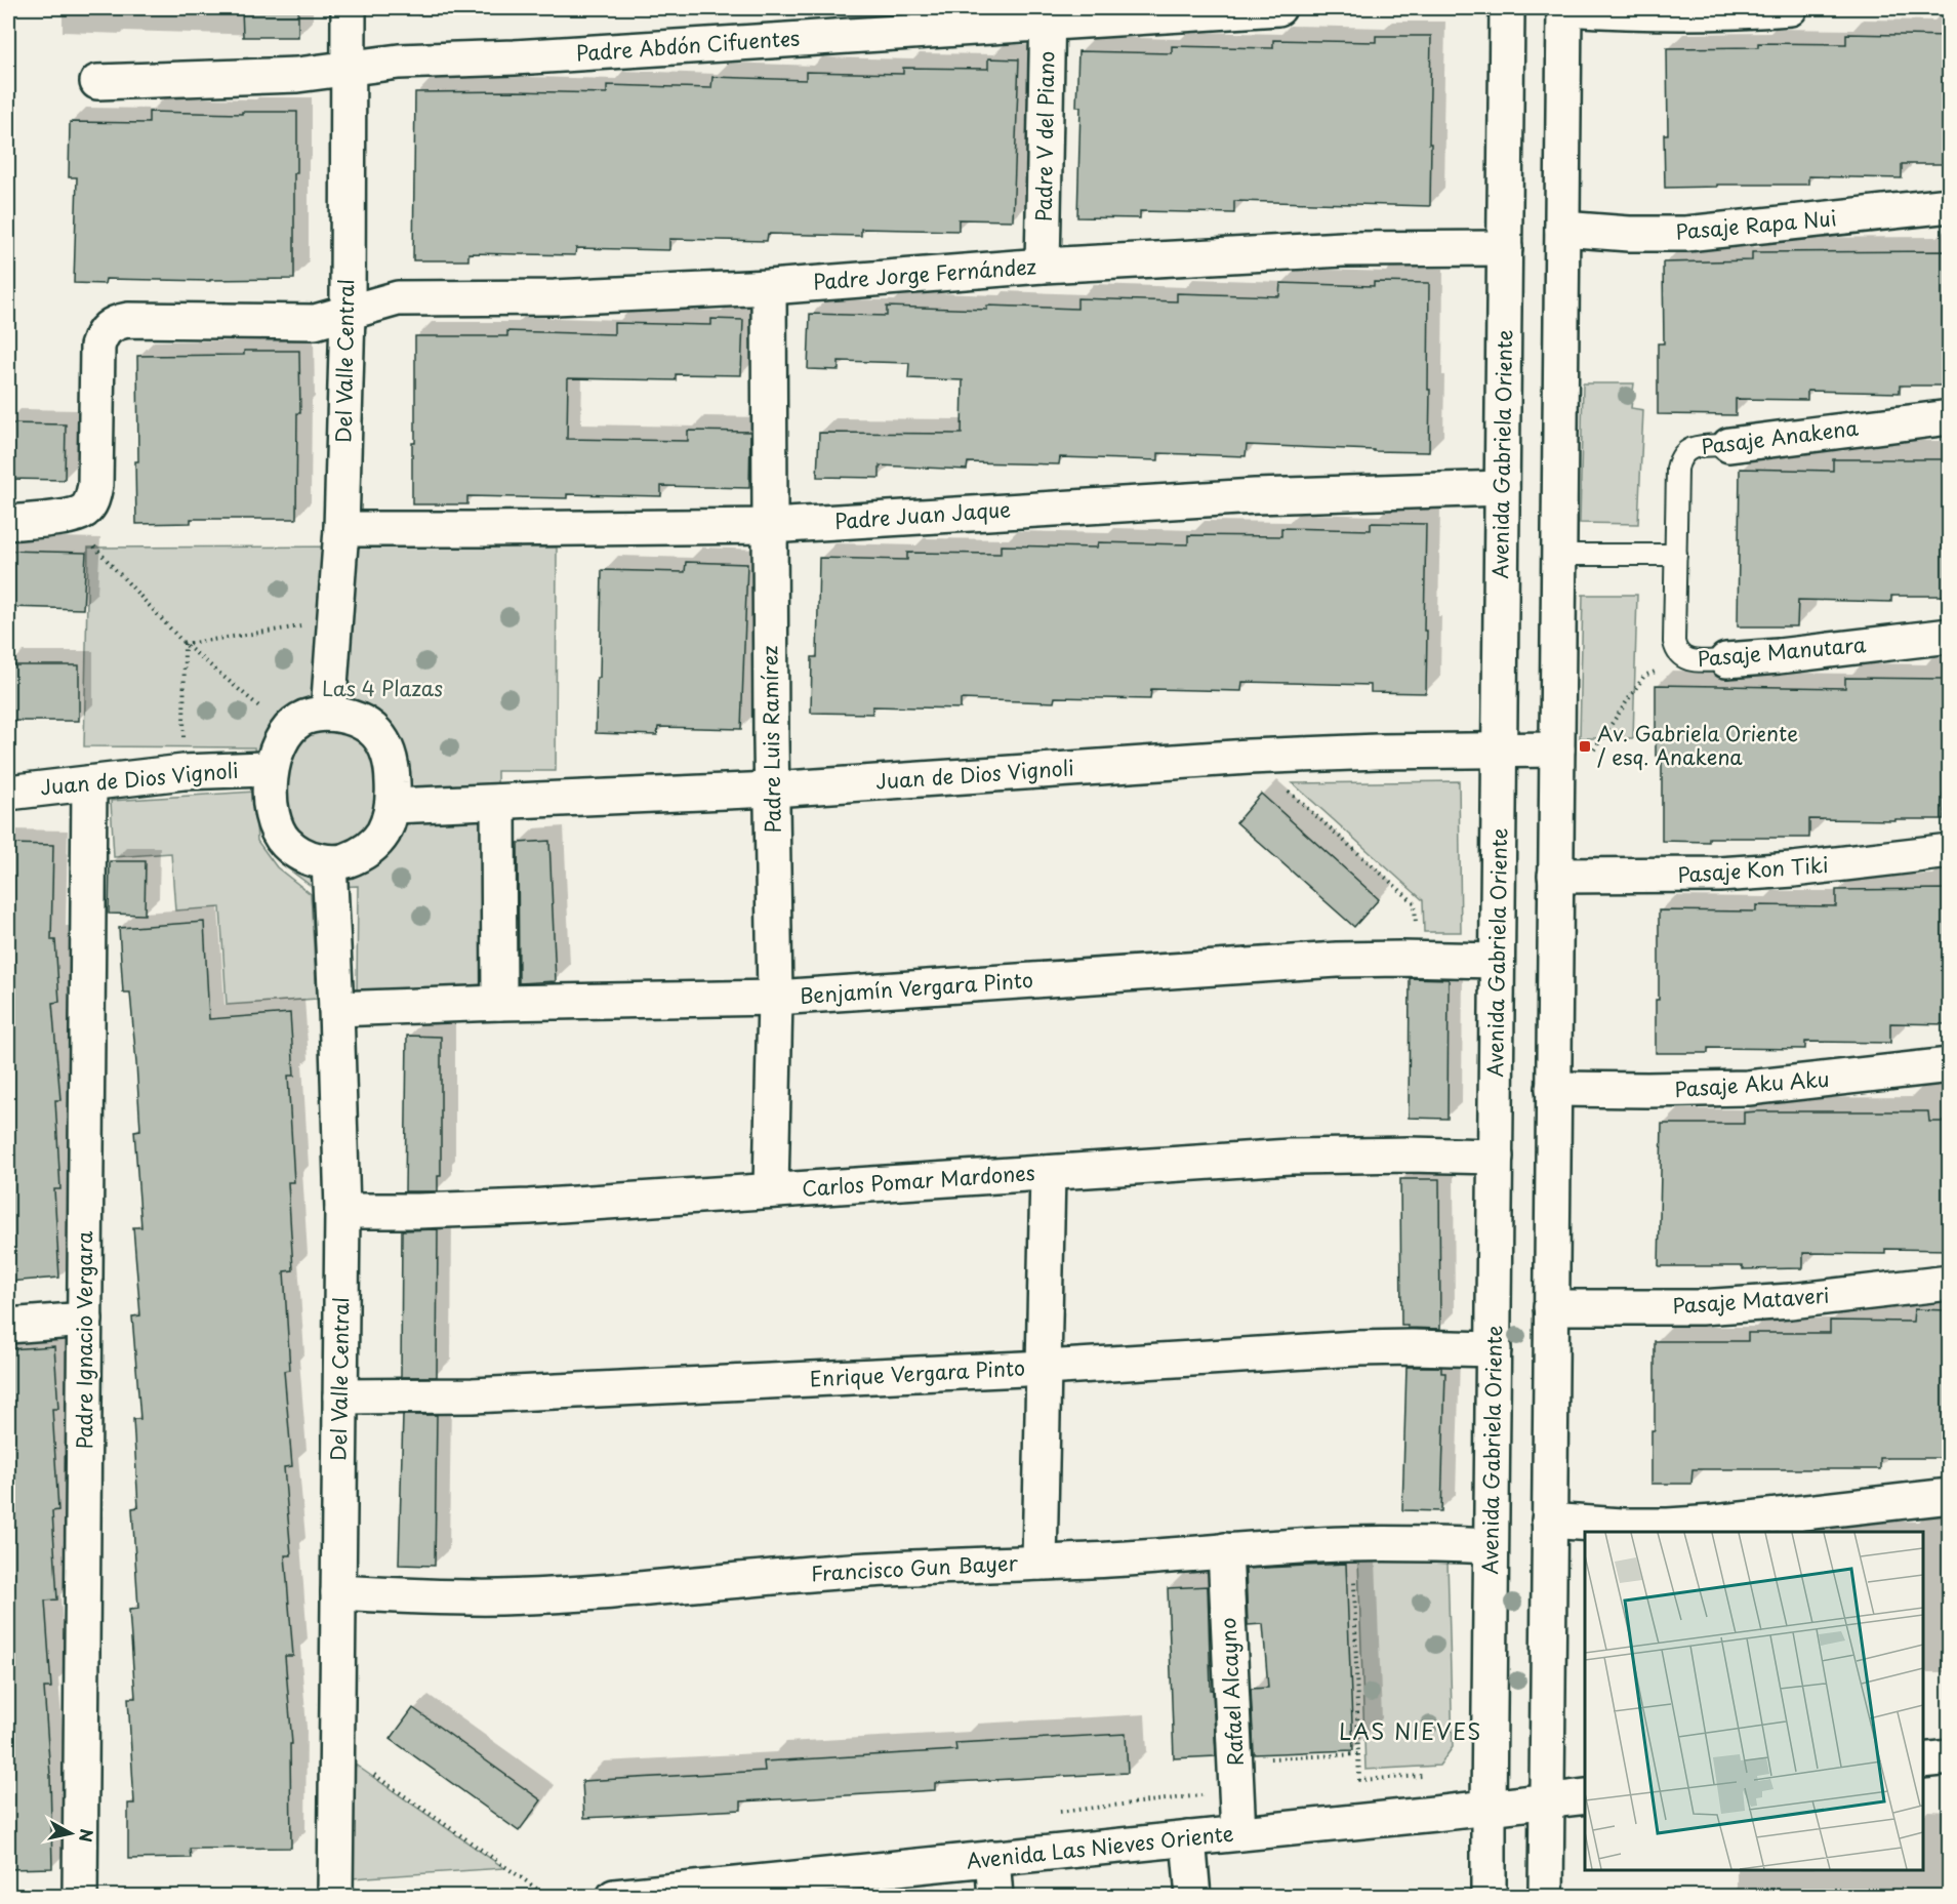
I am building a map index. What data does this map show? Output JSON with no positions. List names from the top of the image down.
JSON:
{
  "streets": {
    "street": [
      "Padre Abdón Cifuentes",
      "Padre V del Piano",
      "Pasaje Rapa Nui",
      "Padre Jorge Fernández",
      "Del Valle Central",
      "Pasaje Anakena",
      "Avenida Gabriela Oriente",
      "Padre Juan Jaque",
      "Pasaje Manutara",
      "Padre Luis Ramírez",
      "Juan de Dios Vignoli",
      "Pasaje Kon Tiki",
      "Benjamín Vergara Pinto",
      "Pasaje Aku Aku",
      "Carlos Pomar Mardones",
      "Pasaje Mataveri",
      "Padre Ignacio Vergara",
      "Enrique Vergara Pinto",
      "Francisco Gun Bayer",
      "Rafael Alcayno",
      "Avenida Las Nieves Oriente"
    ]
  },
  "crossings": [
    ["Padre Abdón Cifuentes", "Padre V del Piano"],
    ["Padre Abdón Cifuentes", "Del Valle Central"],
    ["Padre V del Piano", "Padre Jorge Fernández"],
    ["Padre Jorge Fernández", "Del Valle Central"],
    ["Padre Jorge Fernández", "Avenida Gabriela Oriente"],
    ["Padre Jorge Fernández", "Padre Luis Ramírez"],
    ["Del Valle Central", "Padre Juan Jaque"],
    ["Del Valle Central", "Juan de Dios Vignoli"],
    ["Del Valle Central", "Benjamín Vergara Pinto"],
    ["Del Valle Central", "Carlos Pomar Mardones"],
    ["Del Valle Central", "Enrique Vergara Pinto"],
    ["Del Valle Central", "Francisco Gun Bayer"],
    ["Pasaje Anakena", "Pasaje Manutara"],
    ["Avenida Gabriela Oriente", "Padre Juan Jaque"],
    ["Avenida Gabriela Oriente", "Juan de Dios Vignoli"],
    ["Avenida Gabriela Oriente", "Benjamín Vergara Pinto"],
    ["Avenida Gabriela Oriente", "Carlos Pomar Mardones"],
    ["Avenida Gabriela Oriente", "Enrique Vergara Pinto"],
    ["Avenida Gabriela Oriente", "Francisco Gun Bayer"],
    ["Avenida Gabriela Oriente", "Avenida Las Nieves Oriente"],
    ["Padre Juan Jaque", "Padre Luis Ramírez"],
    ["Padre Luis Ramírez", "Juan de Dios Vignoli"],
    ["Padre Luis Ramírez", "Benjamín Vergara Pinto"],
    ["Padre Luis Ramírez", "Carlos Pomar Mardones"],
    ["Juan de Dios Vignoli", "Padre Ignacio Vergara"],
    ["Francisco Gun Bayer", "Rafael Alcayno"],
    ["Rafael Alcayno", "Avenida Las Nieves Oriente"]
  ],
  "districts": ["LAS NIEVES"],
  "parks": ["Las 4 Plazas"],
  "places": {
    "transit": ["Av. Gabriela Oriente / esq. Anakena"]
  },
  "north": "right"
}
